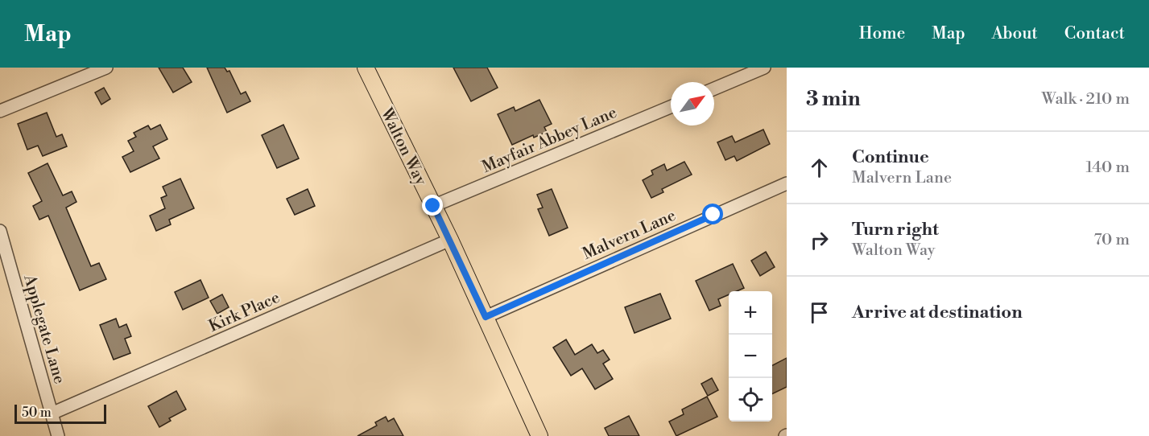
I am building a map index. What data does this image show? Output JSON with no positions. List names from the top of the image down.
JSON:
{
  "streets": {
    "main road": ["Walton Way"],
    "street": [
      "Mayfair Abbey Lane",
      "Malvern Lane",
      "Kirk Place",
      "Applegate Lane"
    ]
  },
  "crossings": [
    ["Mayfair Abbey Lane", "Walton Way"],
    ["Walton Way", "Malvern Lane"],
    ["Walton Way", "Kirk Place"],
    ["Kirk Place", "Applegate Lane"]
  ],
  "scale_bar": "50 m",
  "north": "top right",
  "page": {
    "header": "Map",
    "nav": [
      "Home",
      "Map",
      "About",
      "Contact"
    ],
    "heading": ["3 min", "Walk · 210 m"],
    "list": [
      ["Continue", "Malvern Lane", "140 m"],
      ["Turn right", "Walton Way", "70 m"],
      "Arrive at destination"
    ],
    "map_buttons": ["+", "−"],
    "scale": "50 m"
  }
}
